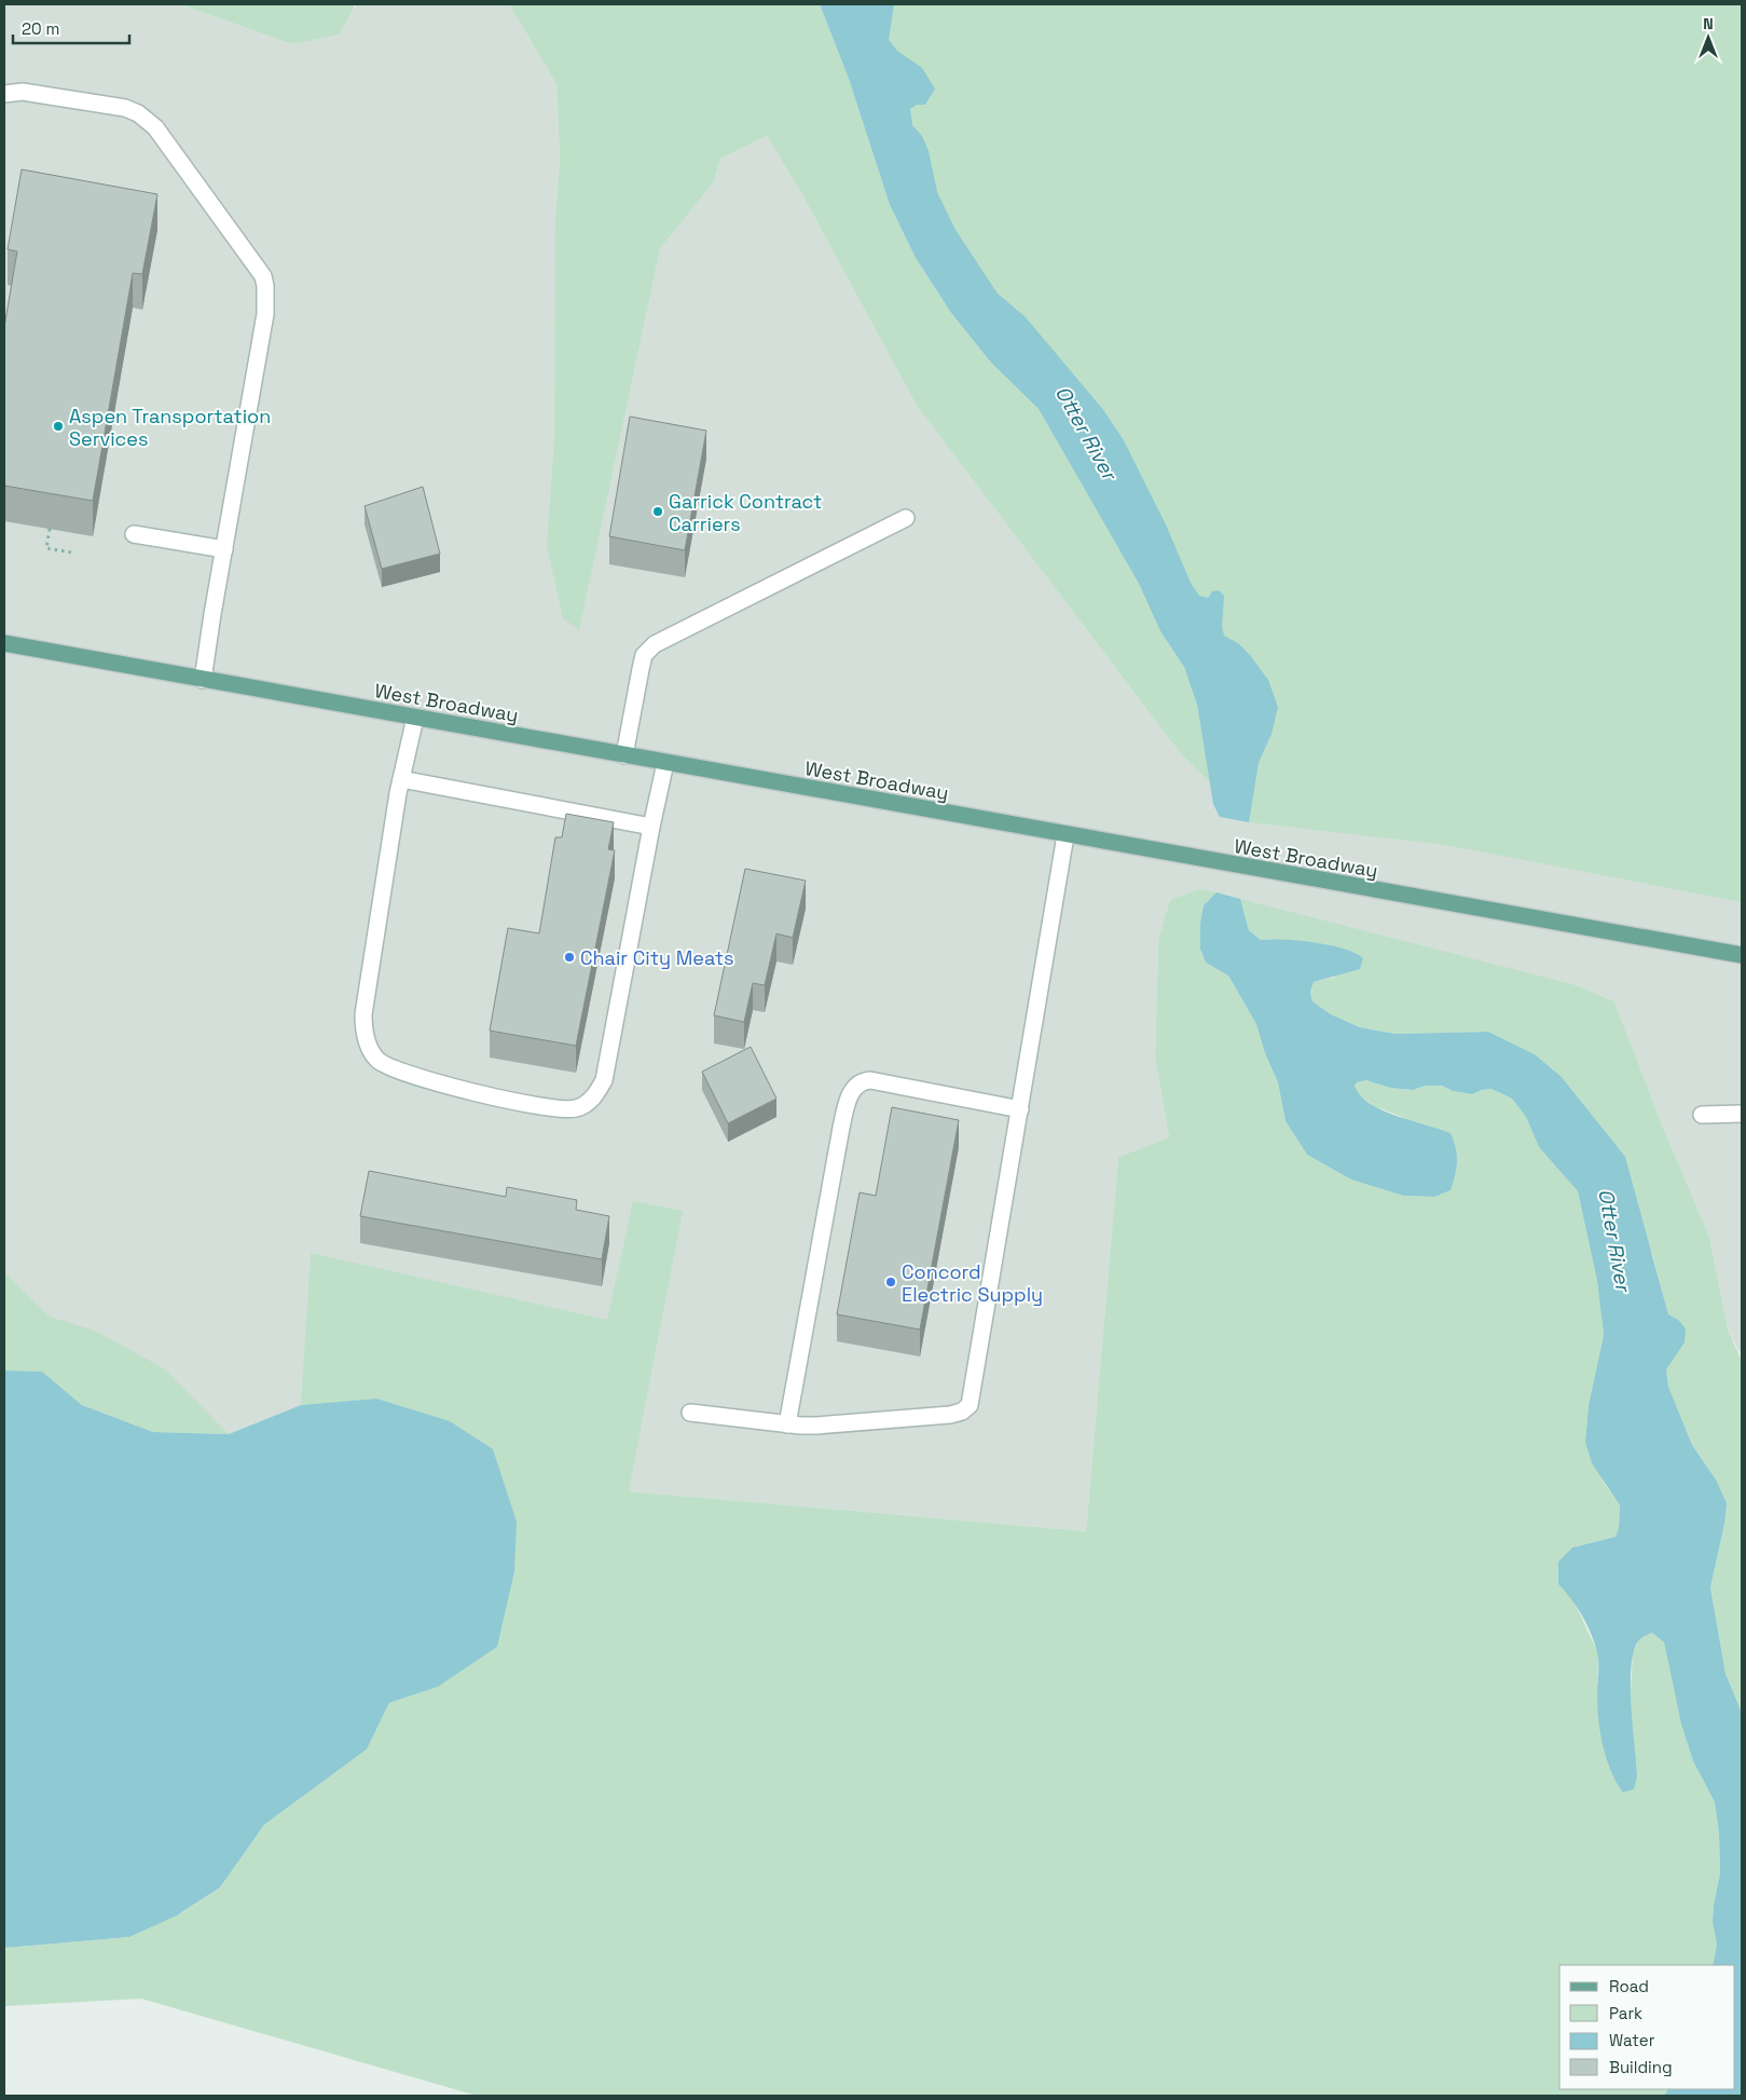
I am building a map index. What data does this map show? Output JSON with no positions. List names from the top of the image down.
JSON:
{
  "streets": {
    "main road": ["West Broadway"]
  },
  "water": ["Otter River"],
  "places": [
    "Aspen Transportation Services",
    "Garrick Contract Carriers",
    "Chair City Meats",
    "Concord Electric Supply"
  ],
  "legend": [
    "Road",
    "Park",
    "Water",
    "Building"
  ],
  "scale_bar": "20 m",
  "north": "top"
}
